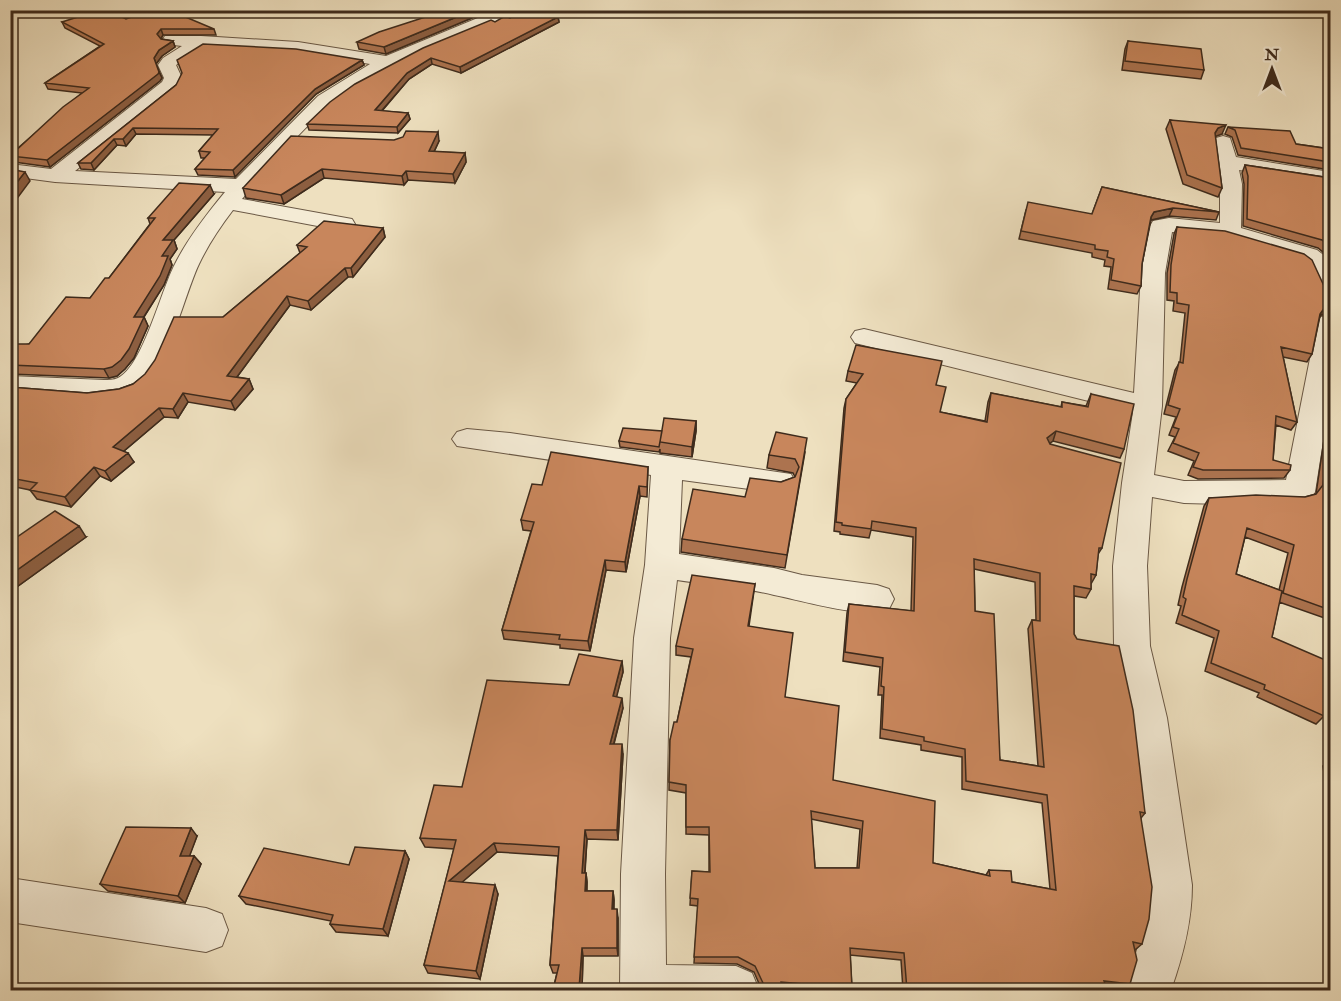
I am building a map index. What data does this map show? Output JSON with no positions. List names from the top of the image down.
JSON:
{
  "north": "top"
}
